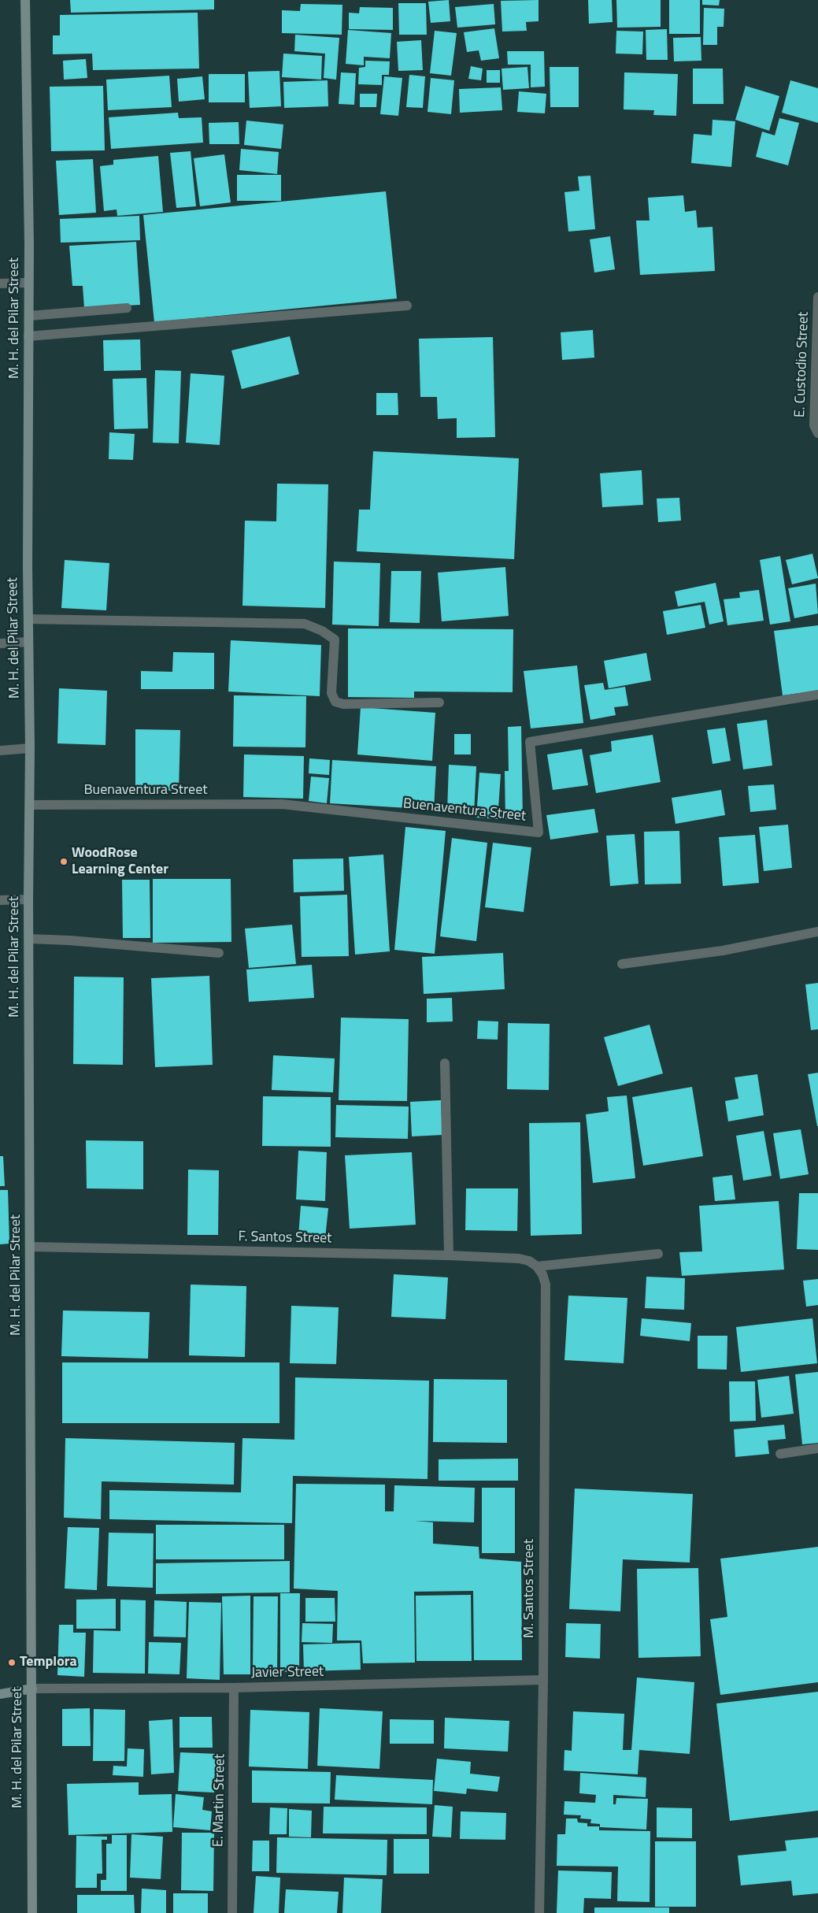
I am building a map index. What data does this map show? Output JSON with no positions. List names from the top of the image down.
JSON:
{
  "streets": {
    "main road": ["M. H. del Pilar Street"],
    "street": [
      "E. Custodio Street",
      "Buenaventura Street",
      "F. Santos Street",
      "M. Santos Street",
      "Javier Street",
      "E. Martin Street"
    ]
  },
  "crossings": [
    ["M. H. del Pilar Street", "Buenaventura Street"],
    ["M. H. del Pilar Street", "F. Santos Street"],
    ["M. H. del Pilar Street", "Javier Street"],
    ["F. Santos Street", "M. Santos Street"],
    ["M. Santos Street", "Javier Street"],
    ["Javier Street", "E. Martin Street"]
  ],
  "places": ["WoodRose Learning Center", "Templora"]
}
